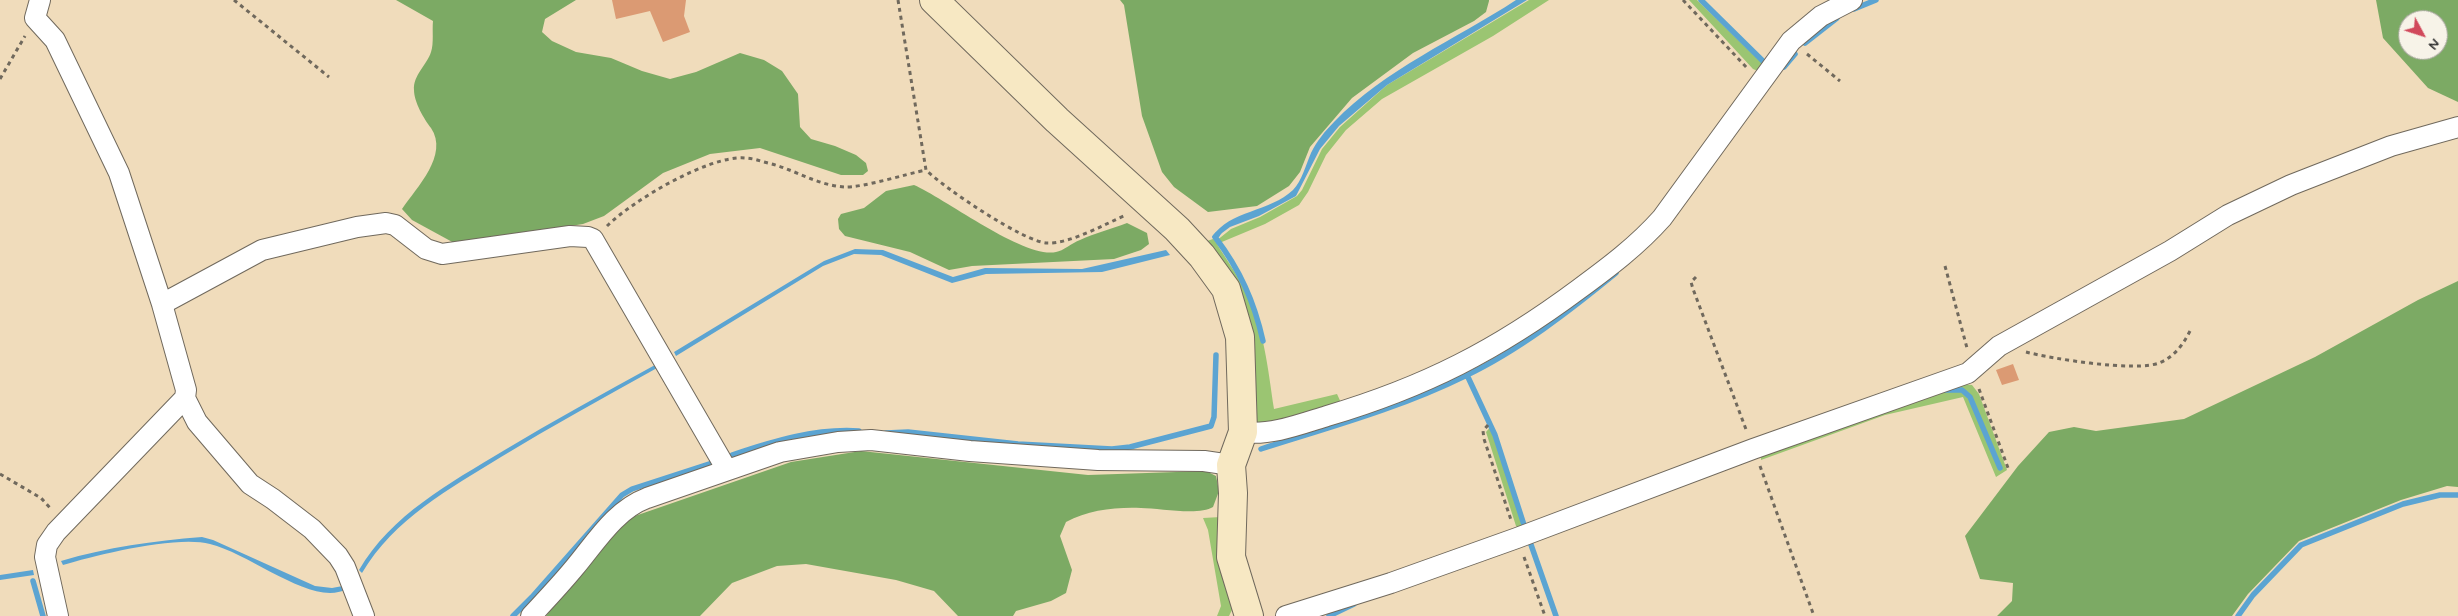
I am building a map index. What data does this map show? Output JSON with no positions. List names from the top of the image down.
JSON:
{
  "north": "bottom right"
}
